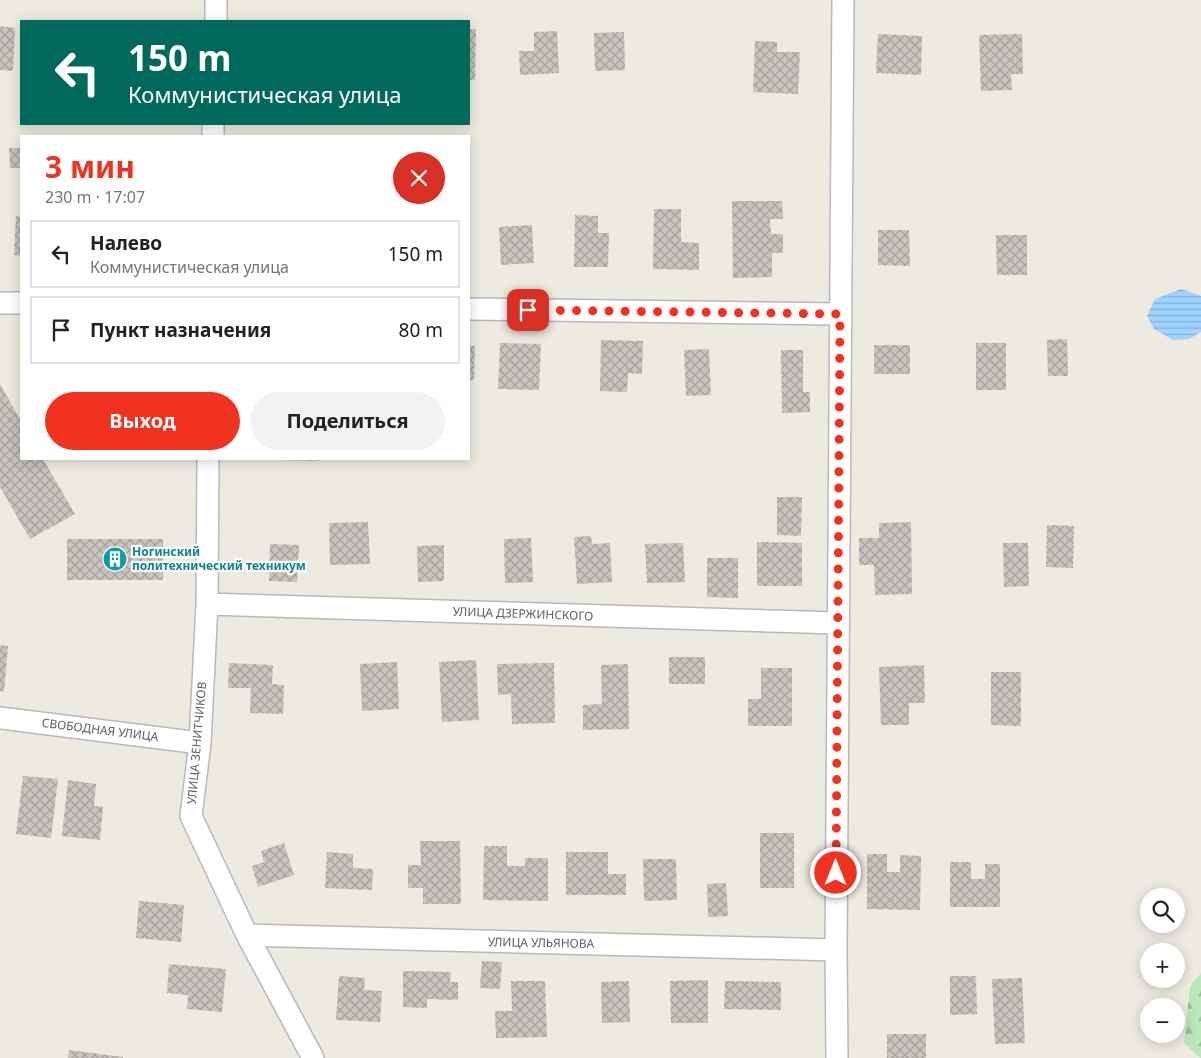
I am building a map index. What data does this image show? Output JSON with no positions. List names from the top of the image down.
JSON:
{
  "streets": {
    "street": [
      "УЛИЦА ДЗЕРЖИНСКОГО",
      "СВОБОДНАЯ УЛИЦА",
      "УЛИЦА ЗЕНИТЧИКОВ",
      "УЛИЦА УЛЬЯНОВА"
    ]
  },
  "crossings": [
    ["УЛИЦА ДЗЕРЖИНСКОГО", "УЛИЦА ЗЕНИТЧИКОВ"],
    ["СВОБОДНАЯ УЛИЦА", "УЛИЦА ЗЕНИТЧИКОВ"],
    ["УЛИЦА ЗЕНИТЧИКОВ", "УЛИЦА УЛЬЯНОВА"]
  ],
  "places": {
    "building": ["Ногинский политехнический техникум"]
  },
  "page": {
    "turn": ["150 m", "Коммунистическая улица"],
    "heading": ["3 мин", "230 m · 17:07"],
    "list": [
      {
        "name": "Налево",
        "note": "Коммунистическая улица",
        "value": "150 m"
      },
      {
        "name": "Пункт назначения",
        "value": "80 m"
      }
    ],
    "buttons": ["Выход", "Поделиться"],
    "map_buttons": ["+", "−"]
  }
}
